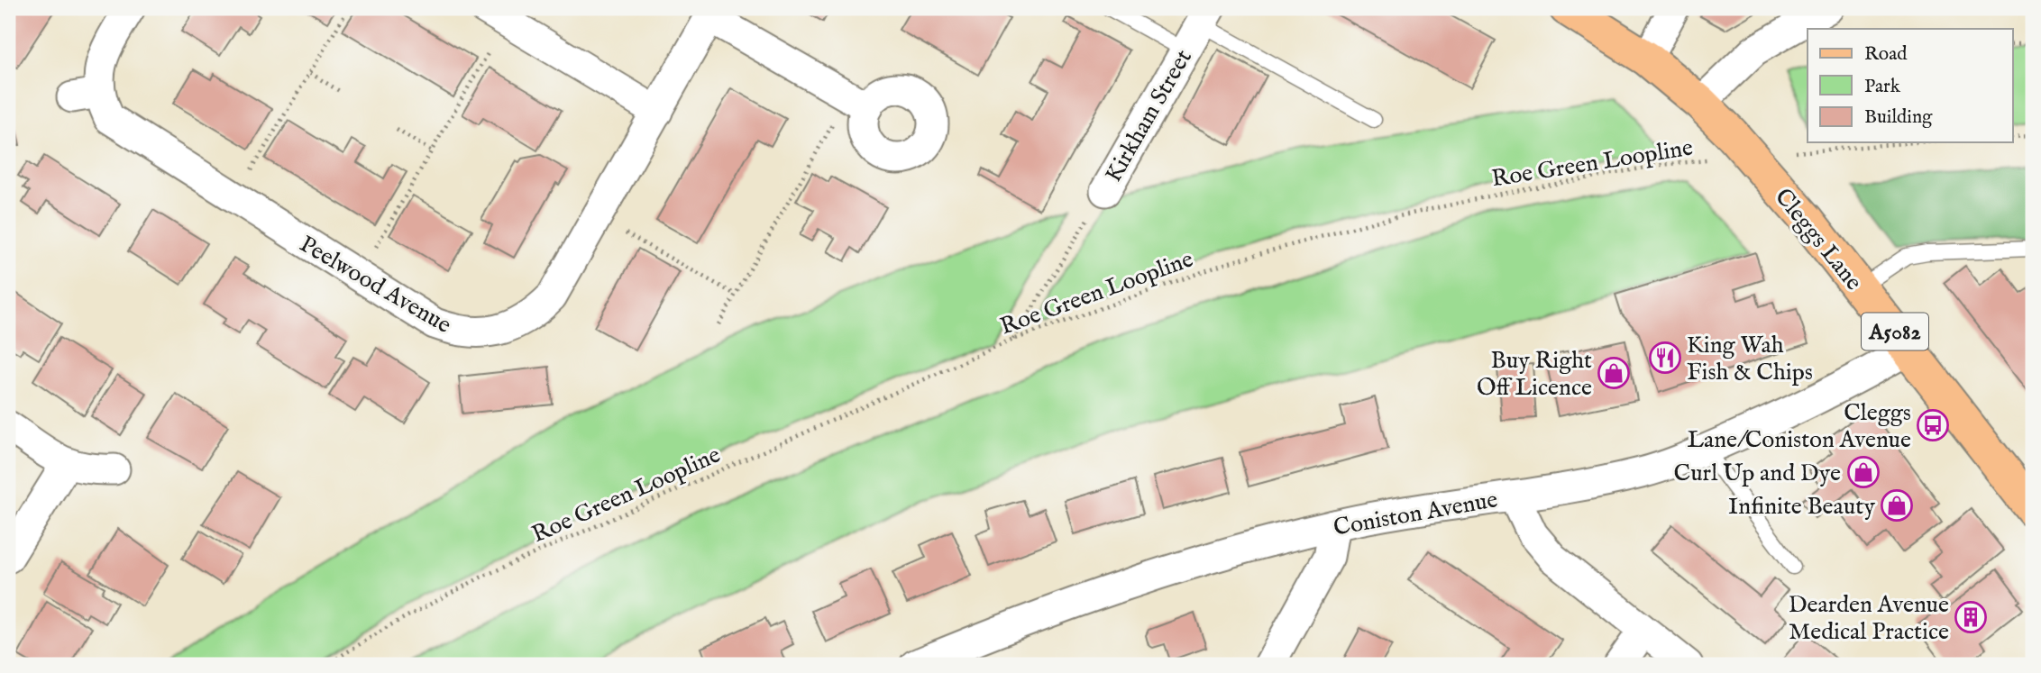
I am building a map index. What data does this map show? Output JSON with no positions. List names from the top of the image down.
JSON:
{
  "streets": {
    "main road": ["Cleggs Lane", "A5082"],
    "street": ["Kirkham Street", "Peelwood Avenue", "Coniston Avenue"],
    "path": ["Roe Green Loopline"]
  },
  "crossings": [
    ["Cleggs Lane", "Coniston Avenue"]
  ],
  "places": {
    "restaurant": ["King Wah Fish & Chips"],
    "shop": ["Buy Right Off Licence", "Curl Up and Dye", "Infinite Beauty"],
    "bus stop": ["Cleggs Lane/Coniston Avenue"],
    "building": ["Dearden Avenue Medical Practice"]
  },
  "legend": ["Road", "Park", "Building"]
}
